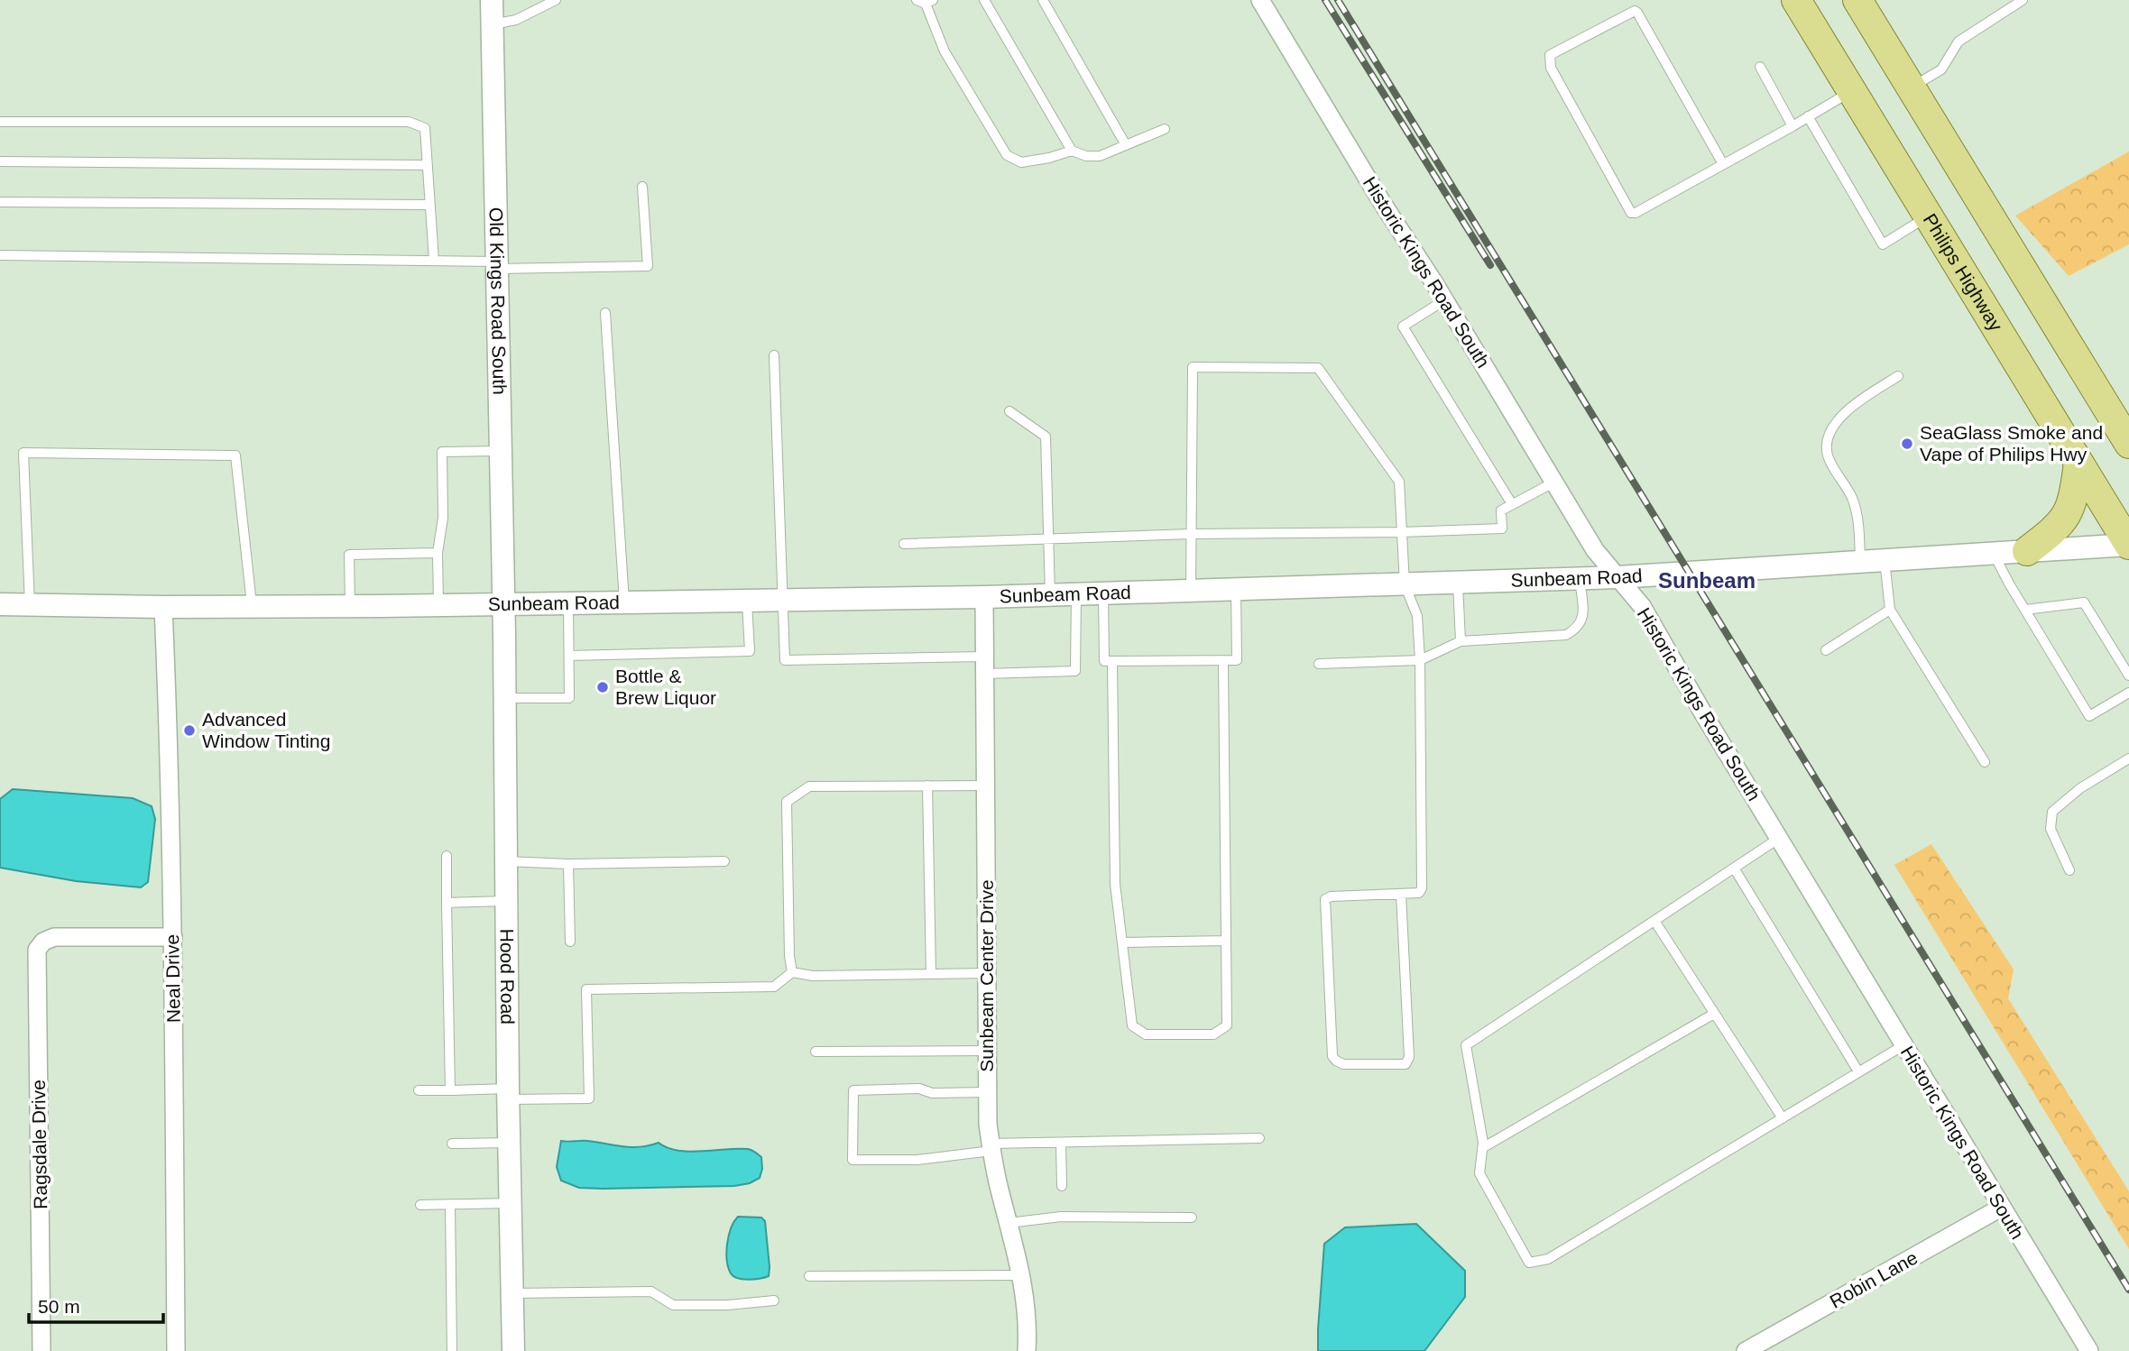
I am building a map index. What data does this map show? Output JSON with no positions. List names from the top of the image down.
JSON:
{
  "streets": {
    "main road": ["Philips Highway"],
    "street": [
      "Historic Kings Road South",
      "Old Kings Road South",
      "Sunbeam Road",
      "Sunbeam Center Drive",
      "Hood Road",
      "Neal Drive",
      "Ragsdale Drive",
      "Robin Lane"
    ]
  },
  "crossings": [
    ["Historic Kings Road South", "Sunbeam Road"],
    ["Historic Kings Road South", "Robin Lane"],
    ["Philips Highway", "Sunbeam Road"],
    ["Old Kings Road South", "Sunbeam Road"],
    ["Old Kings Road South", "Hood Road"],
    ["Sunbeam Road", "Sunbeam Center Drive"],
    ["Sunbeam Road", "Hood Road"],
    ["Sunbeam Road", "Neal Drive"],
    ["Neal Drive", "Ragsdale Drive"]
  ],
  "districts": ["Sunbeam"],
  "places": ["SeaGlass Smoke and Vape of Philips Hwy", "Bottle & Brew Liquor", "Advanced Window Tinting"],
  "scale_bar": "50 m"
}
